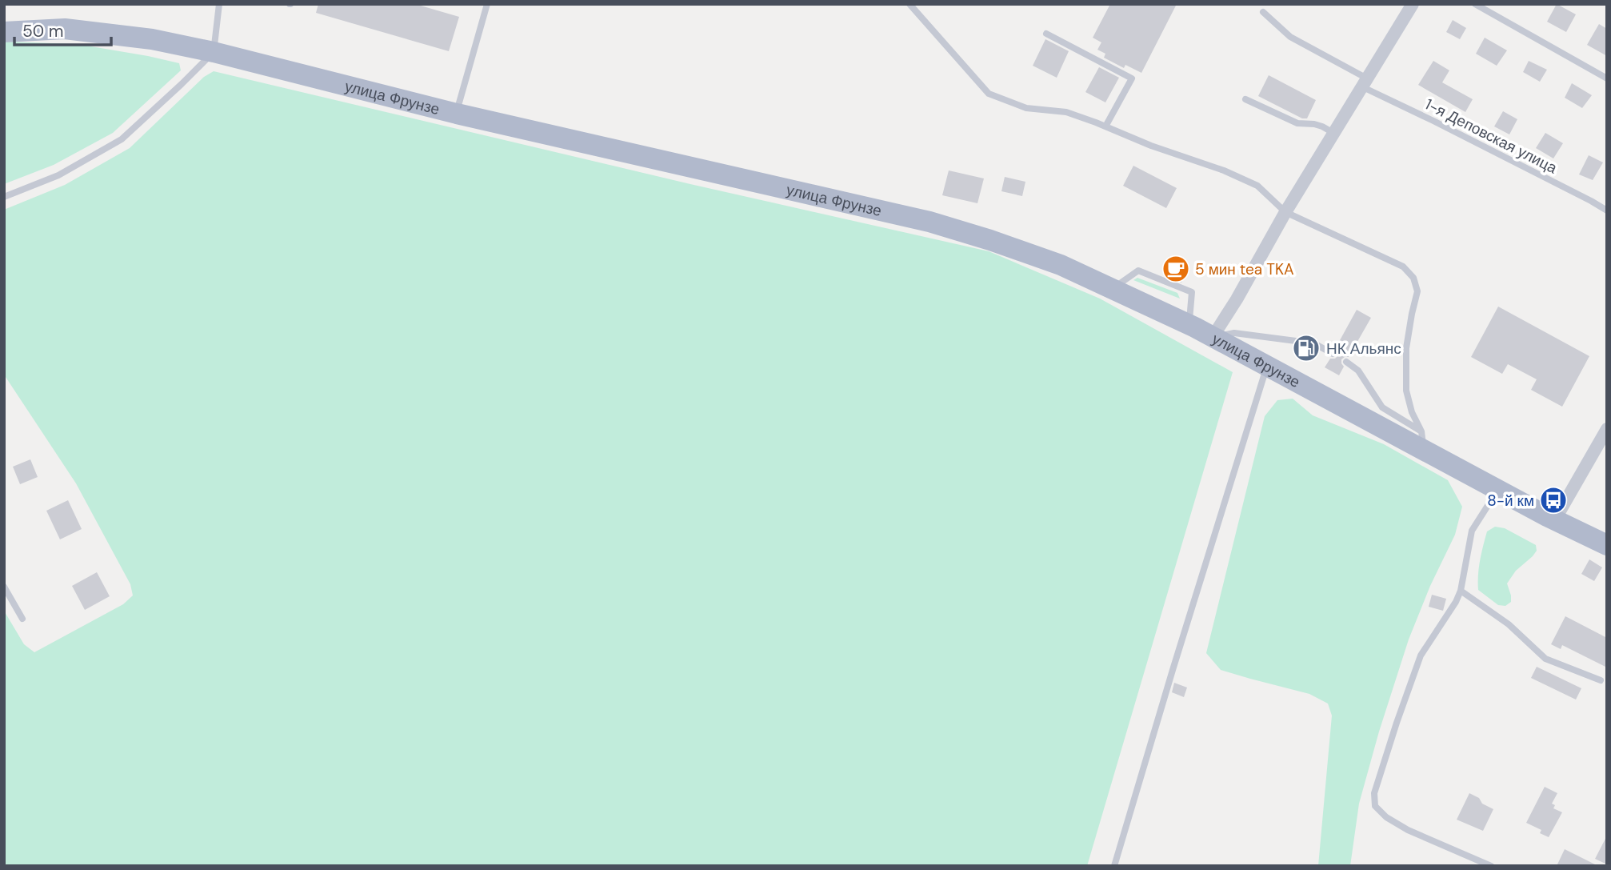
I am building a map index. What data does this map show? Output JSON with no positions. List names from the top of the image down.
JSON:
{
  "streets": {
    "main road": ["улица Фрунзе"],
    "lane": ["1-я Деповская улица"]
  },
  "places": {
    "cafe": ["5 мин tea TKA"],
    "fuel station": ["НК Альянс"],
    "bus stop": ["8-й км"]
  },
  "scale_bar": "50 m"
}
